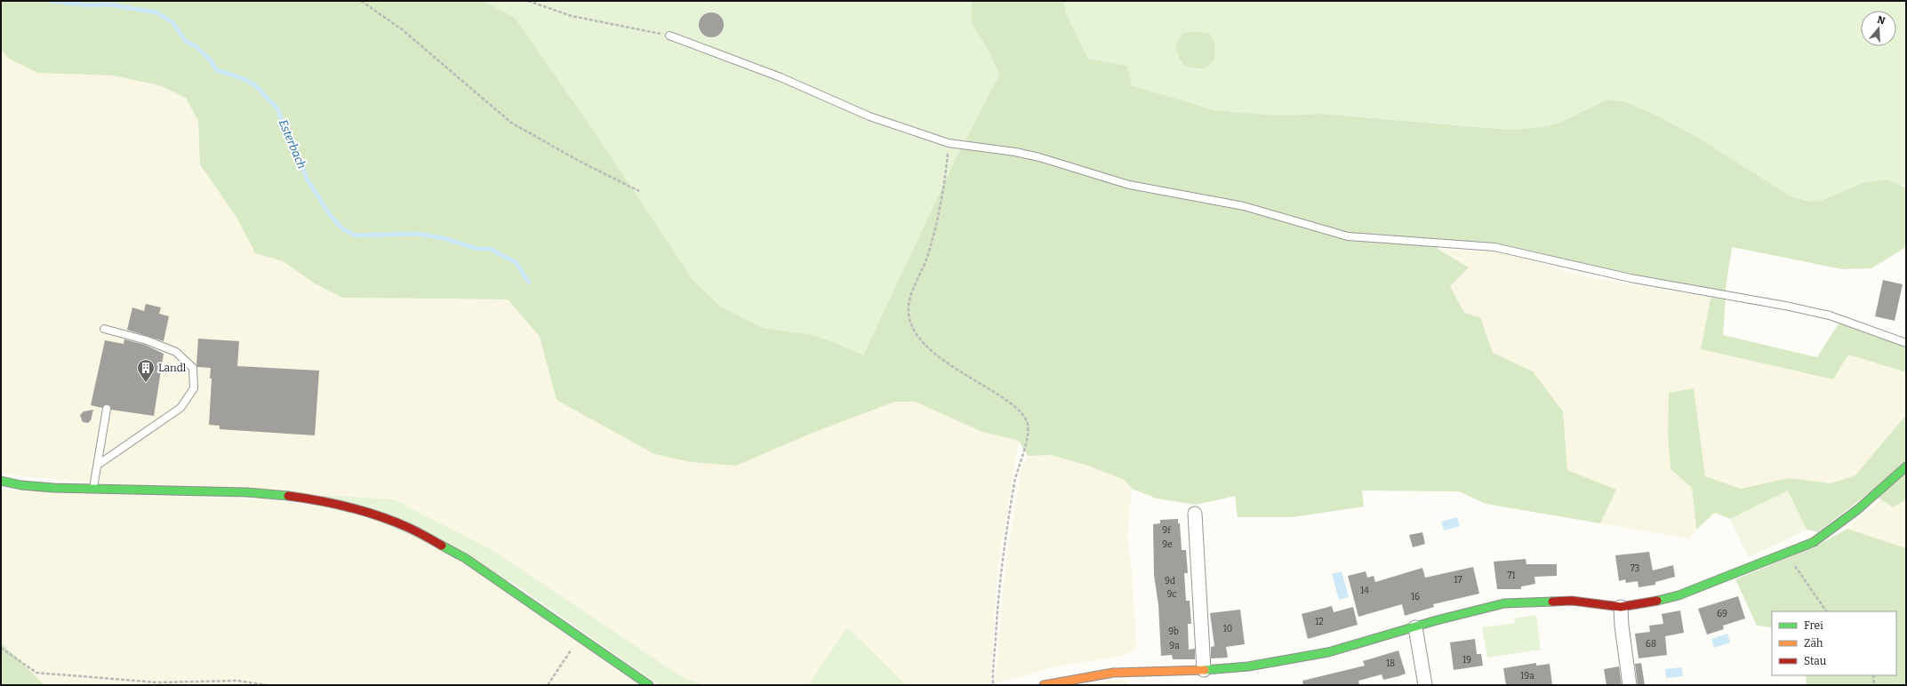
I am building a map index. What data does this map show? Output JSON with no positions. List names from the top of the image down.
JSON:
{
  "water": ["Esterbach"],
  "places": {
    "building": ["Landl"]
  },
  "house_numbers": [
    "9f",
    "9e",
    "73",
    "71",
    "17",
    "9d",
    "14",
    "9c",
    "16",
    "69",
    "12",
    "10",
    "9b",
    "68",
    "9a",
    "19",
    "18",
    "19a"
  ],
  "legend": ["Frei", "Zäh", "Stau"],
  "north": "top"
}
